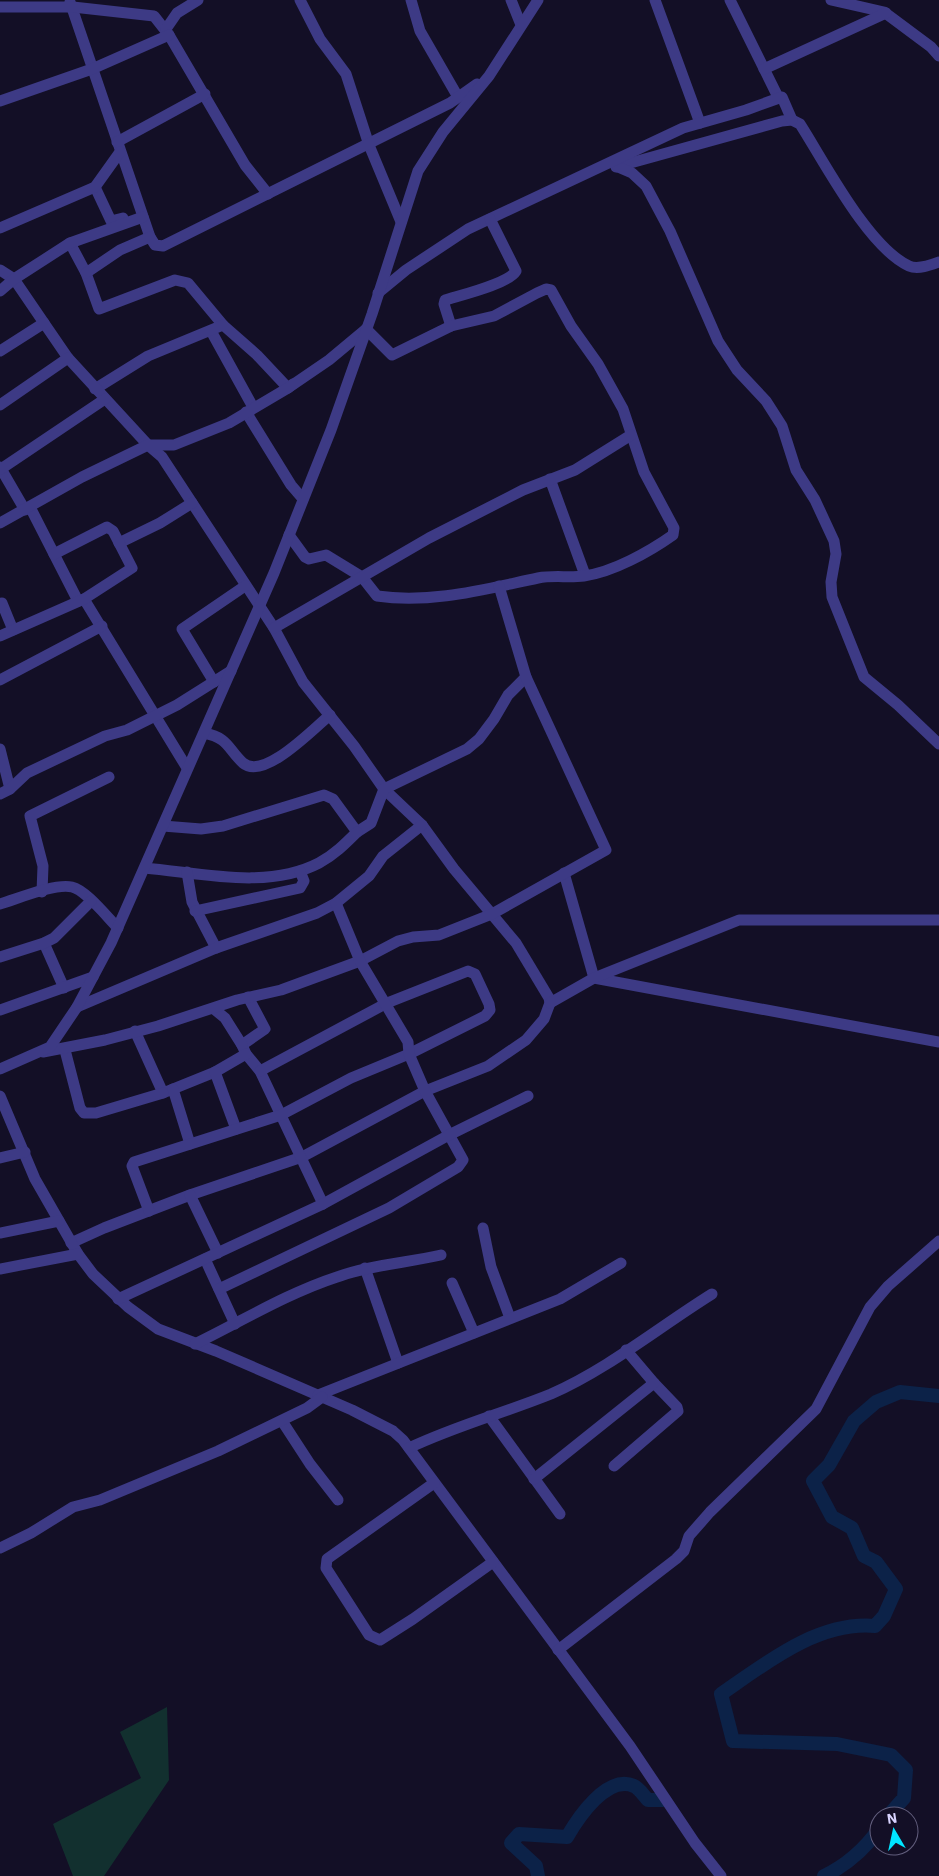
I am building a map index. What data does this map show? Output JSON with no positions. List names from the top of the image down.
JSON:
{
  "north": "top"
}
